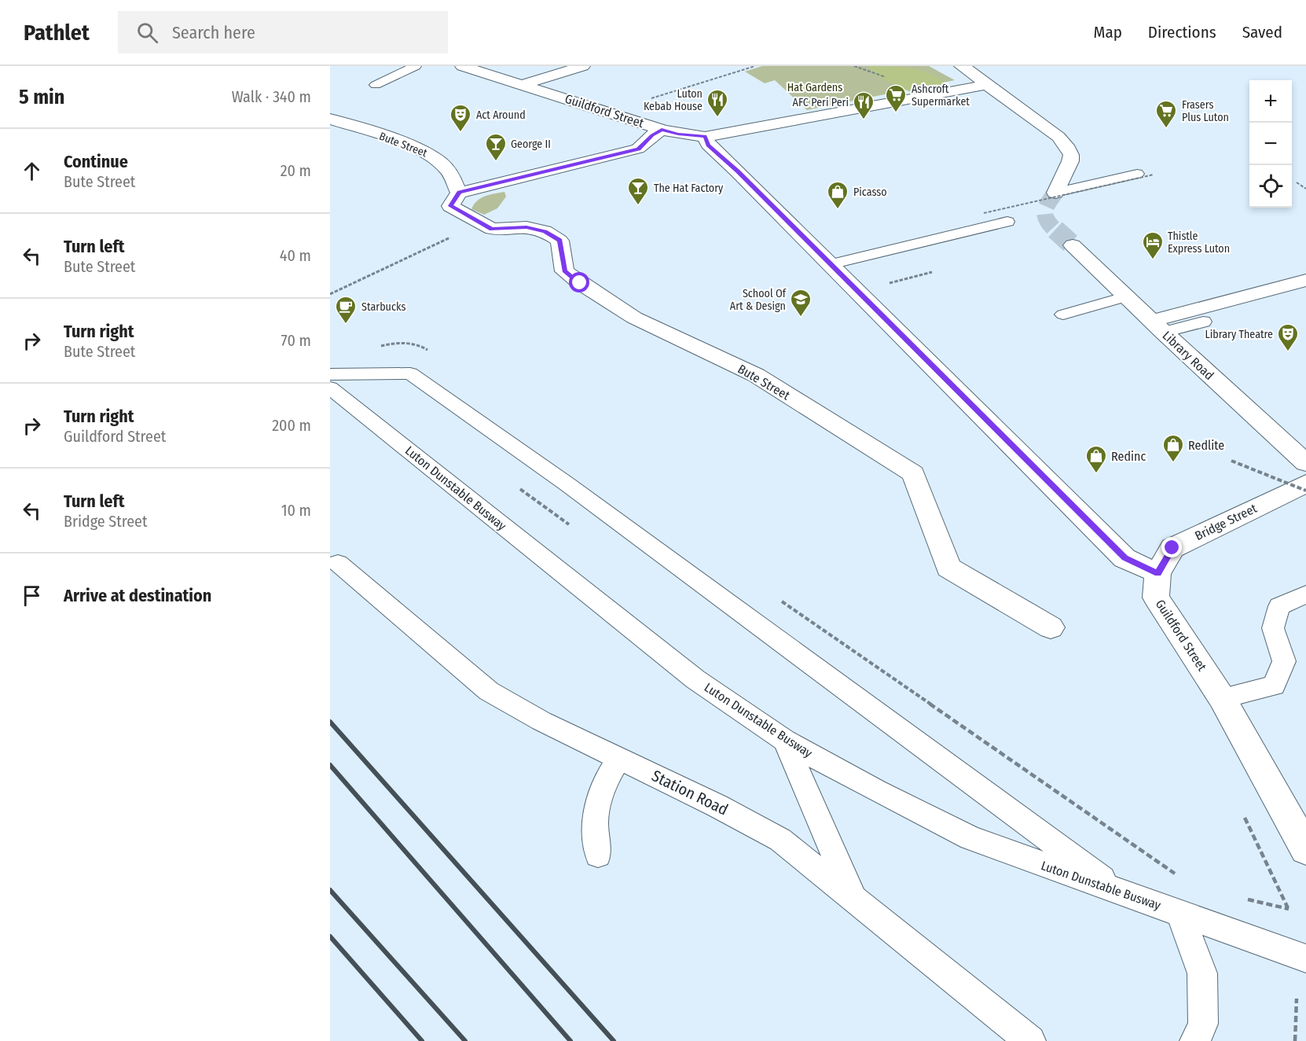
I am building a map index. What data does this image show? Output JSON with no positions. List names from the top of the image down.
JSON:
{
  "streets": {
    "street": [
      "Guildford Street",
      "Bute Street",
      "Library Road",
      "Bridge Street"
    ],
    "lane": ["Luton Dunstable Busway", "Station Road"]
  },
  "crossings": [
    ["Guildford Street", "Bridge Street"]
  ],
  "parks": ["Hat Gardens"],
  "places": {
    "supermarket": ["Ashcroft Supermarket", "Frasers Plus Luton"],
    "restaurant": ["Luton Kebab House", "AFC Peri Peri"],
    "theatre": ["Act Around", "Library Theatre"],
    "bar": ["George II", "The Hat Factory"],
    "shop": ["Picasso", "Redlite", "Redinc"],
    "hotel": ["Thistle Express Luton"],
    "school or university": ["School Of Art & Design"],
    "cafe": ["Starbucks"]
  },
  "page": {
    "header": "Pathlet",
    "search": "Search here",
    "nav": ["Map", "Directions", "Saved"],
    "heading": ["5 min", "Walk · 340 m"],
    "map_buttons": ["+", "−"],
    "list": [
      ["Continue", "Bute Street", "20 m"],
      ["Turn left", "Bute Street", "40 m"],
      ["Turn right", "Bute Street", "70 m"],
      ["Turn right", "Guildford Street", "200 m"],
      ["Turn left", "Bridge Street", "10 m"],
      "Arrive at destination"
    ]
  }
}
